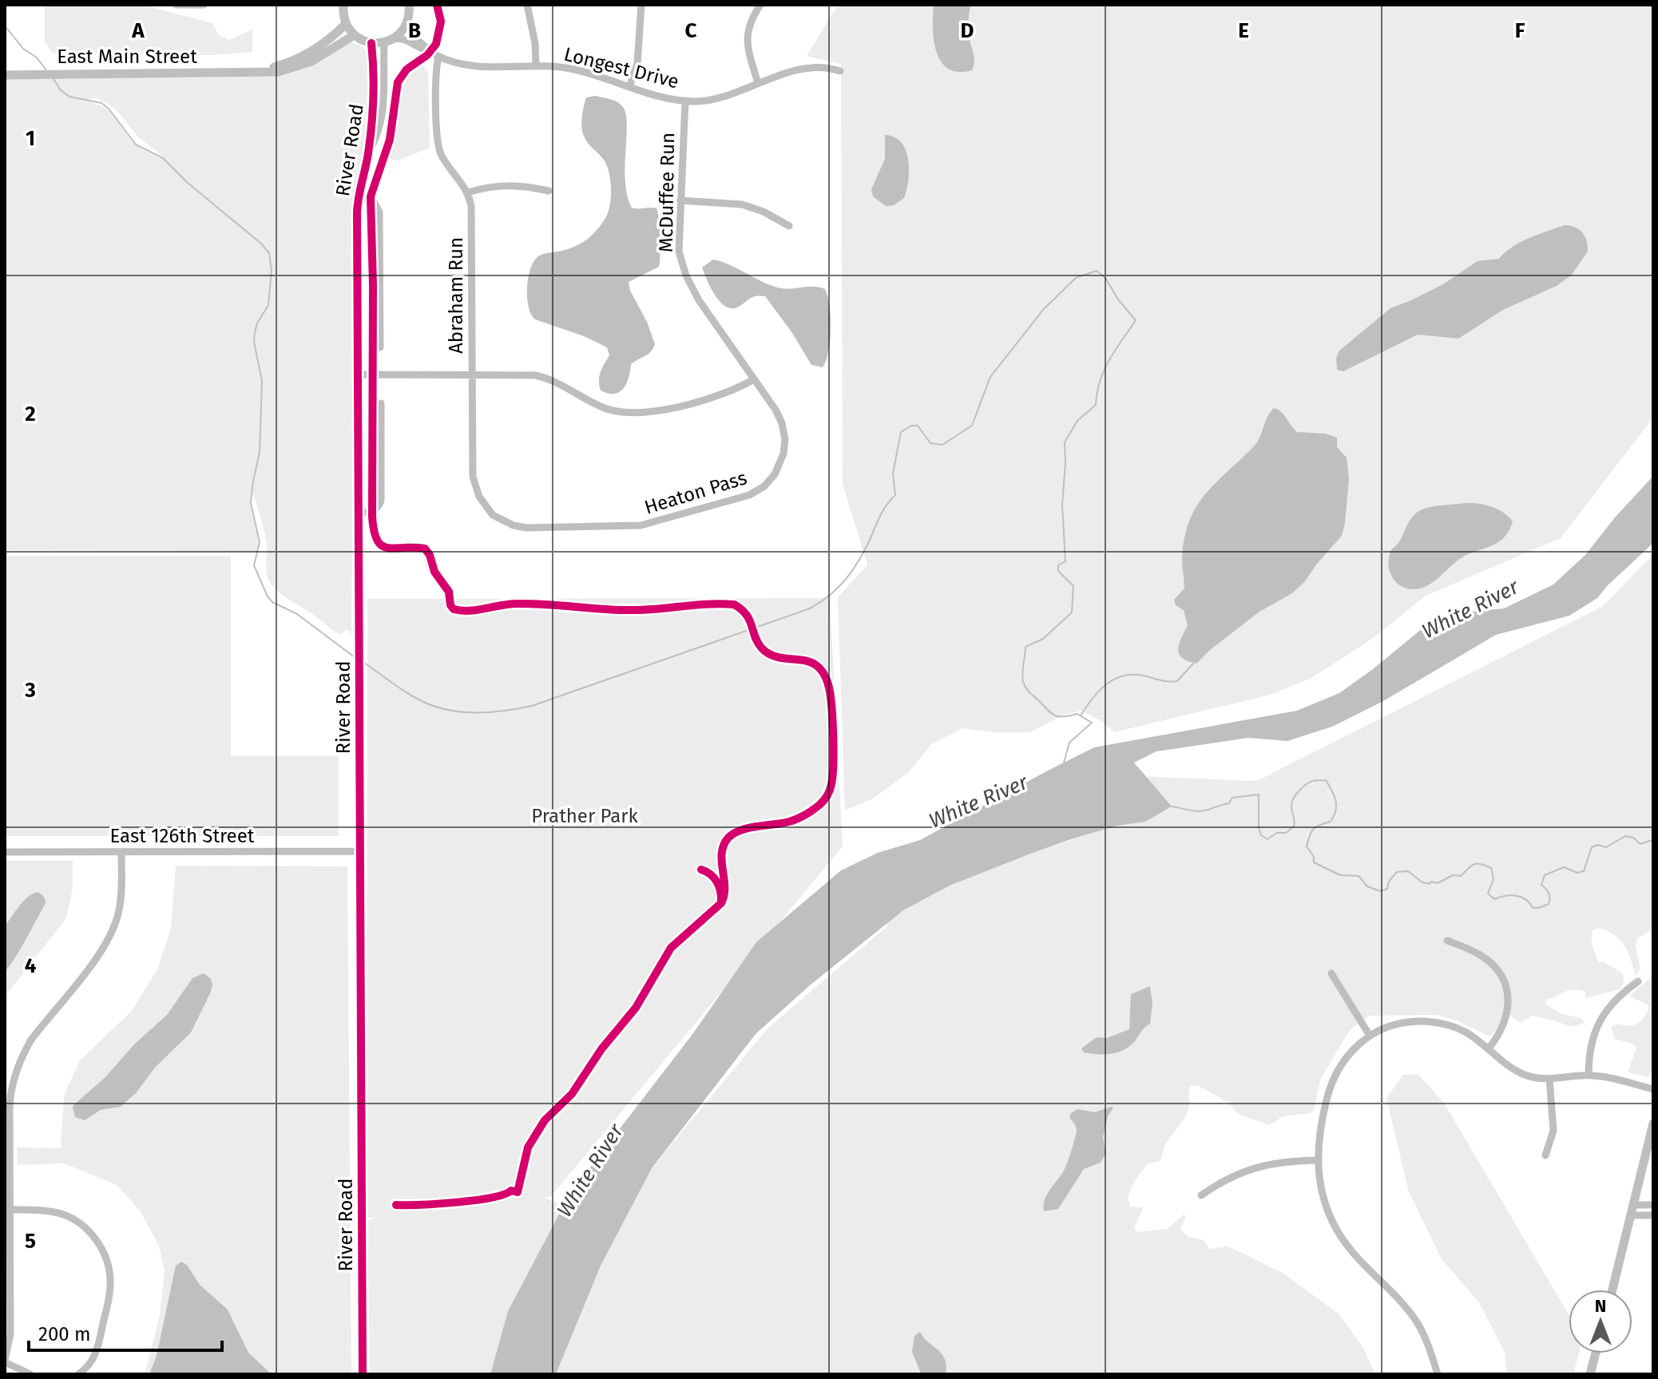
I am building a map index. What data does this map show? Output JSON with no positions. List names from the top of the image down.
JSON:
{
  "streets": {
    "main road": ["East Main Street"],
    "street": [
      "Longest Drive",
      "River Road",
      "McDuffee Run",
      "Abraham Run",
      "Heaton Pass",
      "East 126th Street"
    ]
  },
  "crossings": [
    ["Longest Drive", "River Road"],
    ["Longest Drive", "McDuffee Run"],
    ["River Road", "East 126th Street"],
    ["McDuffee Run", "Heaton Pass"],
    ["Abraham Run", "Heaton Pass"]
  ],
  "water": ["White River"],
  "parks": ["Prather Park"],
  "scale_bar": "200 m",
  "north": "top",
  "grid": {
    "columns": [
      "A",
      "B",
      "C",
      "D",
      "E",
      "F"
    ],
    "rows": [
      "1",
      "2",
      "3",
      "4",
      "5"
    ]
  }
}
